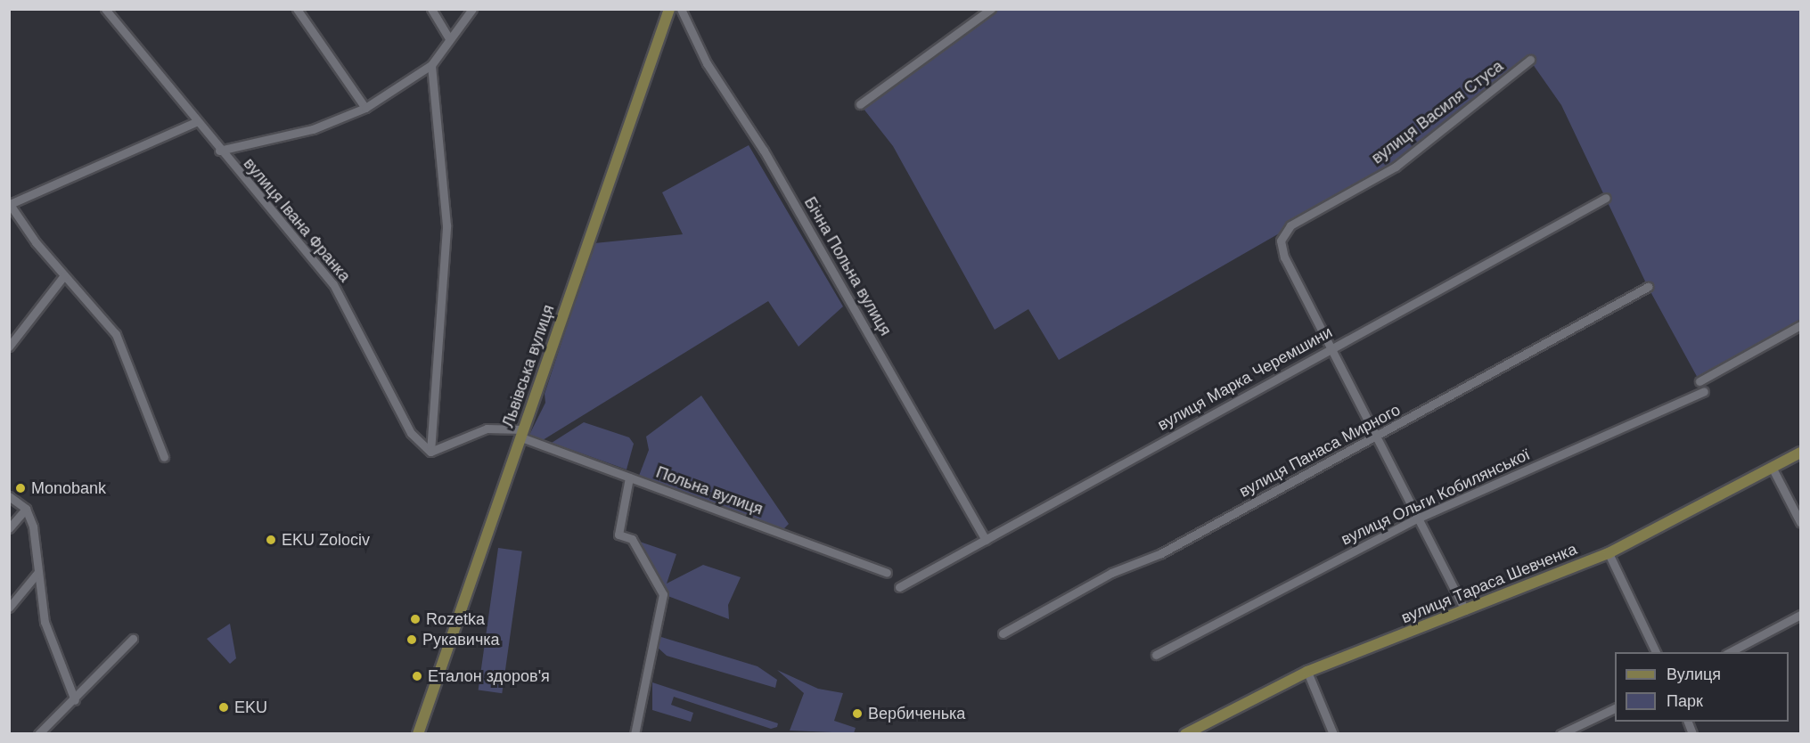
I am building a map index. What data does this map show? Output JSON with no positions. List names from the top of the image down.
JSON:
{
  "streets": {
    "main road": ["Львівська вулиця", "вулиця Тараса Шевченка"],
    "street": [
      "вулиця Василя Стуса",
      "вулиця Івана Франка",
      "Бічна Польна вулиця",
      "вулиця Марка Черемшини",
      "вулиця Панаса Мирного",
      "Польна вулиця",
      "вулиця Ольги Кобилянської"
    ]
  },
  "crossings": [
    ["вулиця Василя Стуса", "вулиця Марка Черемшини"],
    ["вулиця Василя Стуса", "вулиця Панаса Мирного"],
    ["вулиця Василя Стуса", "вулиця Ольги Кобилянської"],
    ["вулиця Василя Стуса", "вулиця Тараса Шевченка"],
    ["вулиця Івана Франка", "Польна вулиця"],
    ["Бічна Польна вулиця", "вулиця Марка Черемшини"],
    ["Львівська вулиця", "Польна вулиця"]
  ],
  "places": [
    "Monobank",
    "EKU Zolociv",
    "Rozetka",
    "Рукавичка",
    "Еталон здоров'я",
    "EKU",
    "Вербиченька"
  ],
  "legend": ["Вулиця", "Парк"]
}
